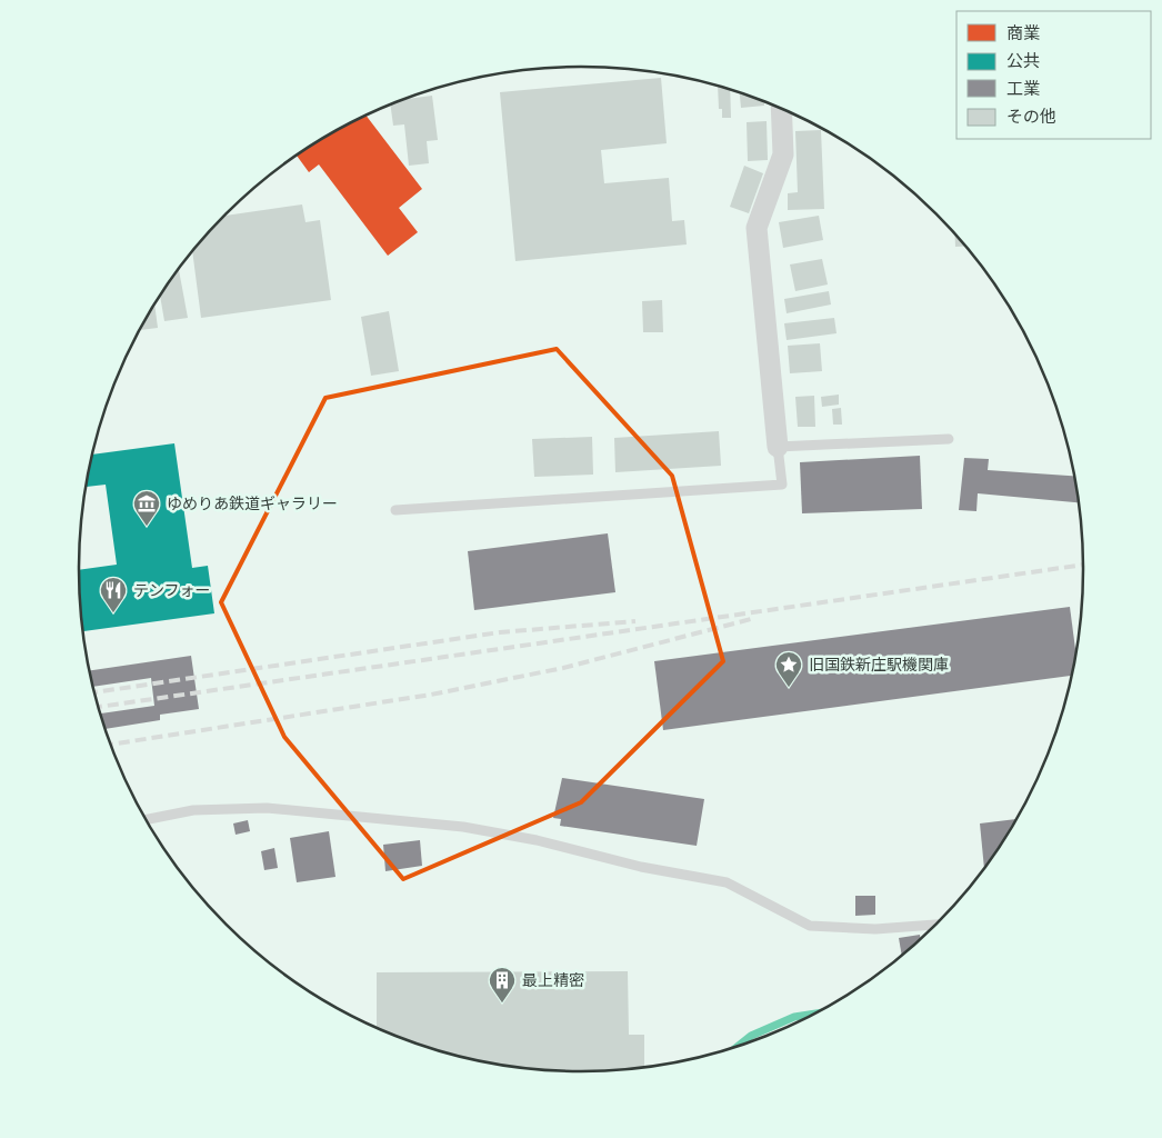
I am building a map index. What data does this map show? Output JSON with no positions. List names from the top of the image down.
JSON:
{
  "places": {
    "museum": ["ゆめりあ鉄道ギャラリー"],
    "restaurant": ["テンフォー"],
    "place": ["旧国鉄新庄駅機関庫"],
    "building": ["最上精密"]
  },
  "legend": [
    "商業",
    "公共",
    "工業",
    "その他"
  ]
}
